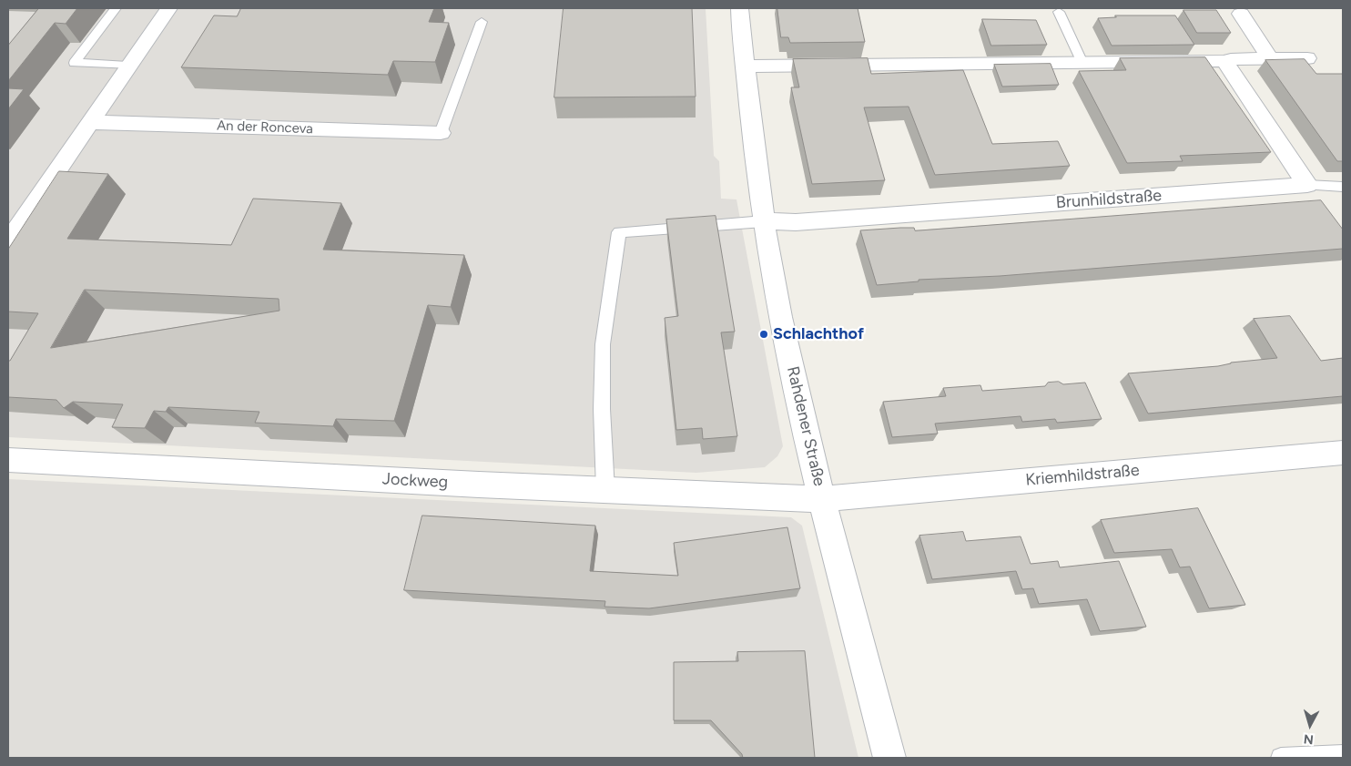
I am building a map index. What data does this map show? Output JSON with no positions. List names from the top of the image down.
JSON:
{
  "streets": {
    "street": [
      "An der Ronceva",
      "Brunhildstraße",
      "Rahdener Straße",
      "Kriemhildstraße",
      "Jockweg"
    ]
  },
  "crossings": [
    ["Brunhildstraße", "Rahdener Straße"],
    ["Rahdener Straße", "Kriemhildstraße"],
    ["Rahdener Straße", "Jockweg"],
    ["Kriemhildstraße", "Jockweg"]
  ],
  "places": ["Schlachthof"],
  "north": "bottom"
}
